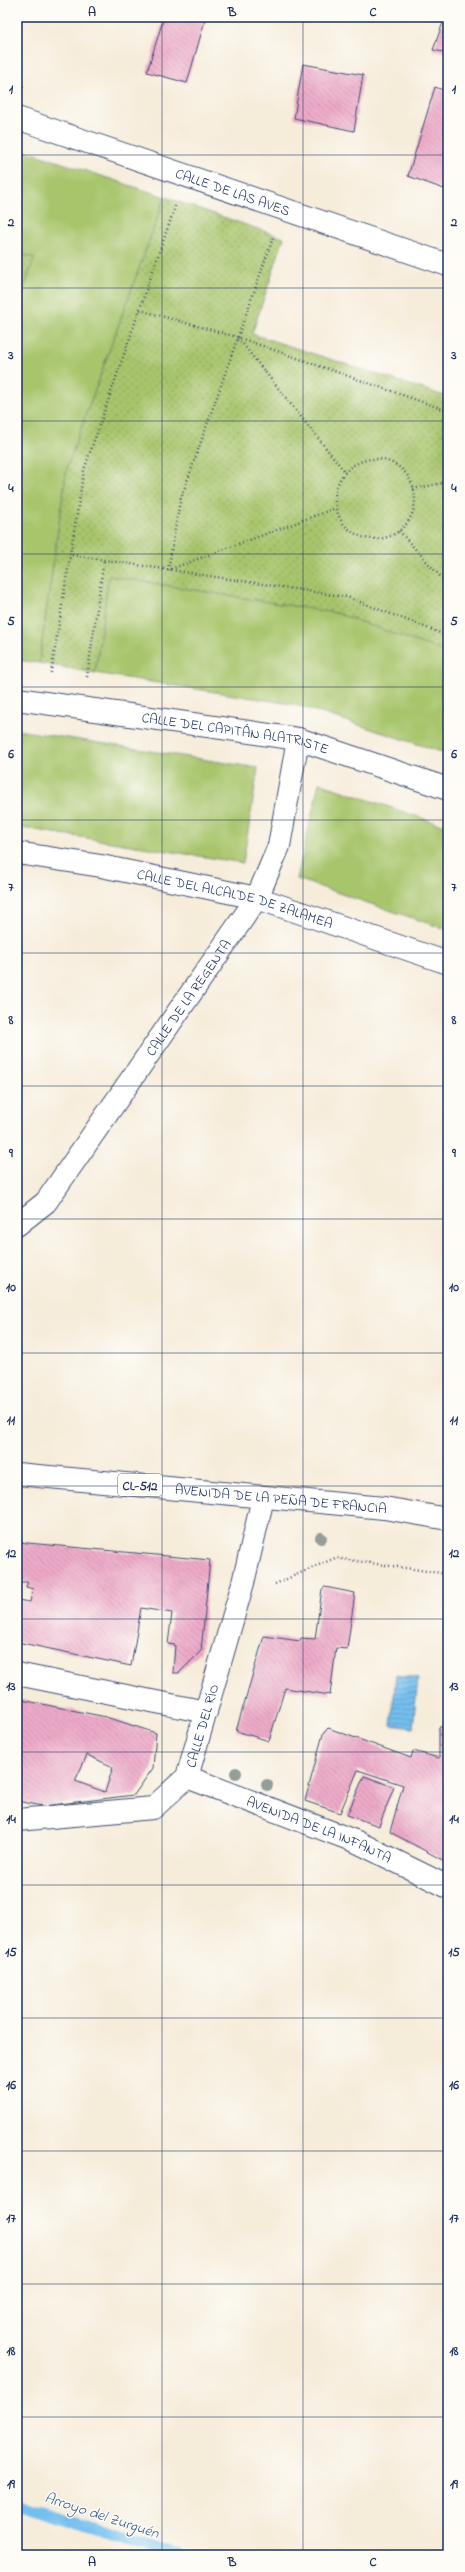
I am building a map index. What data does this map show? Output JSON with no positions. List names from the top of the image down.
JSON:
{
  "streets": {
    "street": [
      "CALLE DE LAS AVES",
      "CALLE DEL CAPITÁN ALATRISTE",
      "CALLE DEL ALCALDE DE ZALAMEA",
      "CALLE DE LA REGENTA",
      "CL-512",
      "AVENIDA DE LA PEÑA DE FRANCIA",
      "CALLE DEL RÍO",
      "AVENIDA DE LA INFANTA"
    ]
  },
  "crossings": [
    ["CALLE DEL CAPITÁN ALATRISTE", "CALLE DE LA REGENTA"],
    ["CALLE DEL ALCALDE DE ZALAMEA", "CALLE DE LA REGENTA"],
    ["AVENIDA DE LA PEÑA DE FRANCIA", "CALLE DEL RÍO"],
    ["CALLE DEL RÍO", "AVENIDA DE LA INFANTA"]
  ],
  "water": ["Arroyo del Zurguén"],
  "grid": {
    "columns": ["A", "B", "C"],
    "rows": [
      "1",
      "2",
      "3",
      "4",
      "5",
      "6",
      "7",
      "8",
      "9",
      "10",
      "11",
      "12",
      "13",
      "14",
      "15",
      "16",
      "17",
      "18",
      "19"
    ]
  }
}
